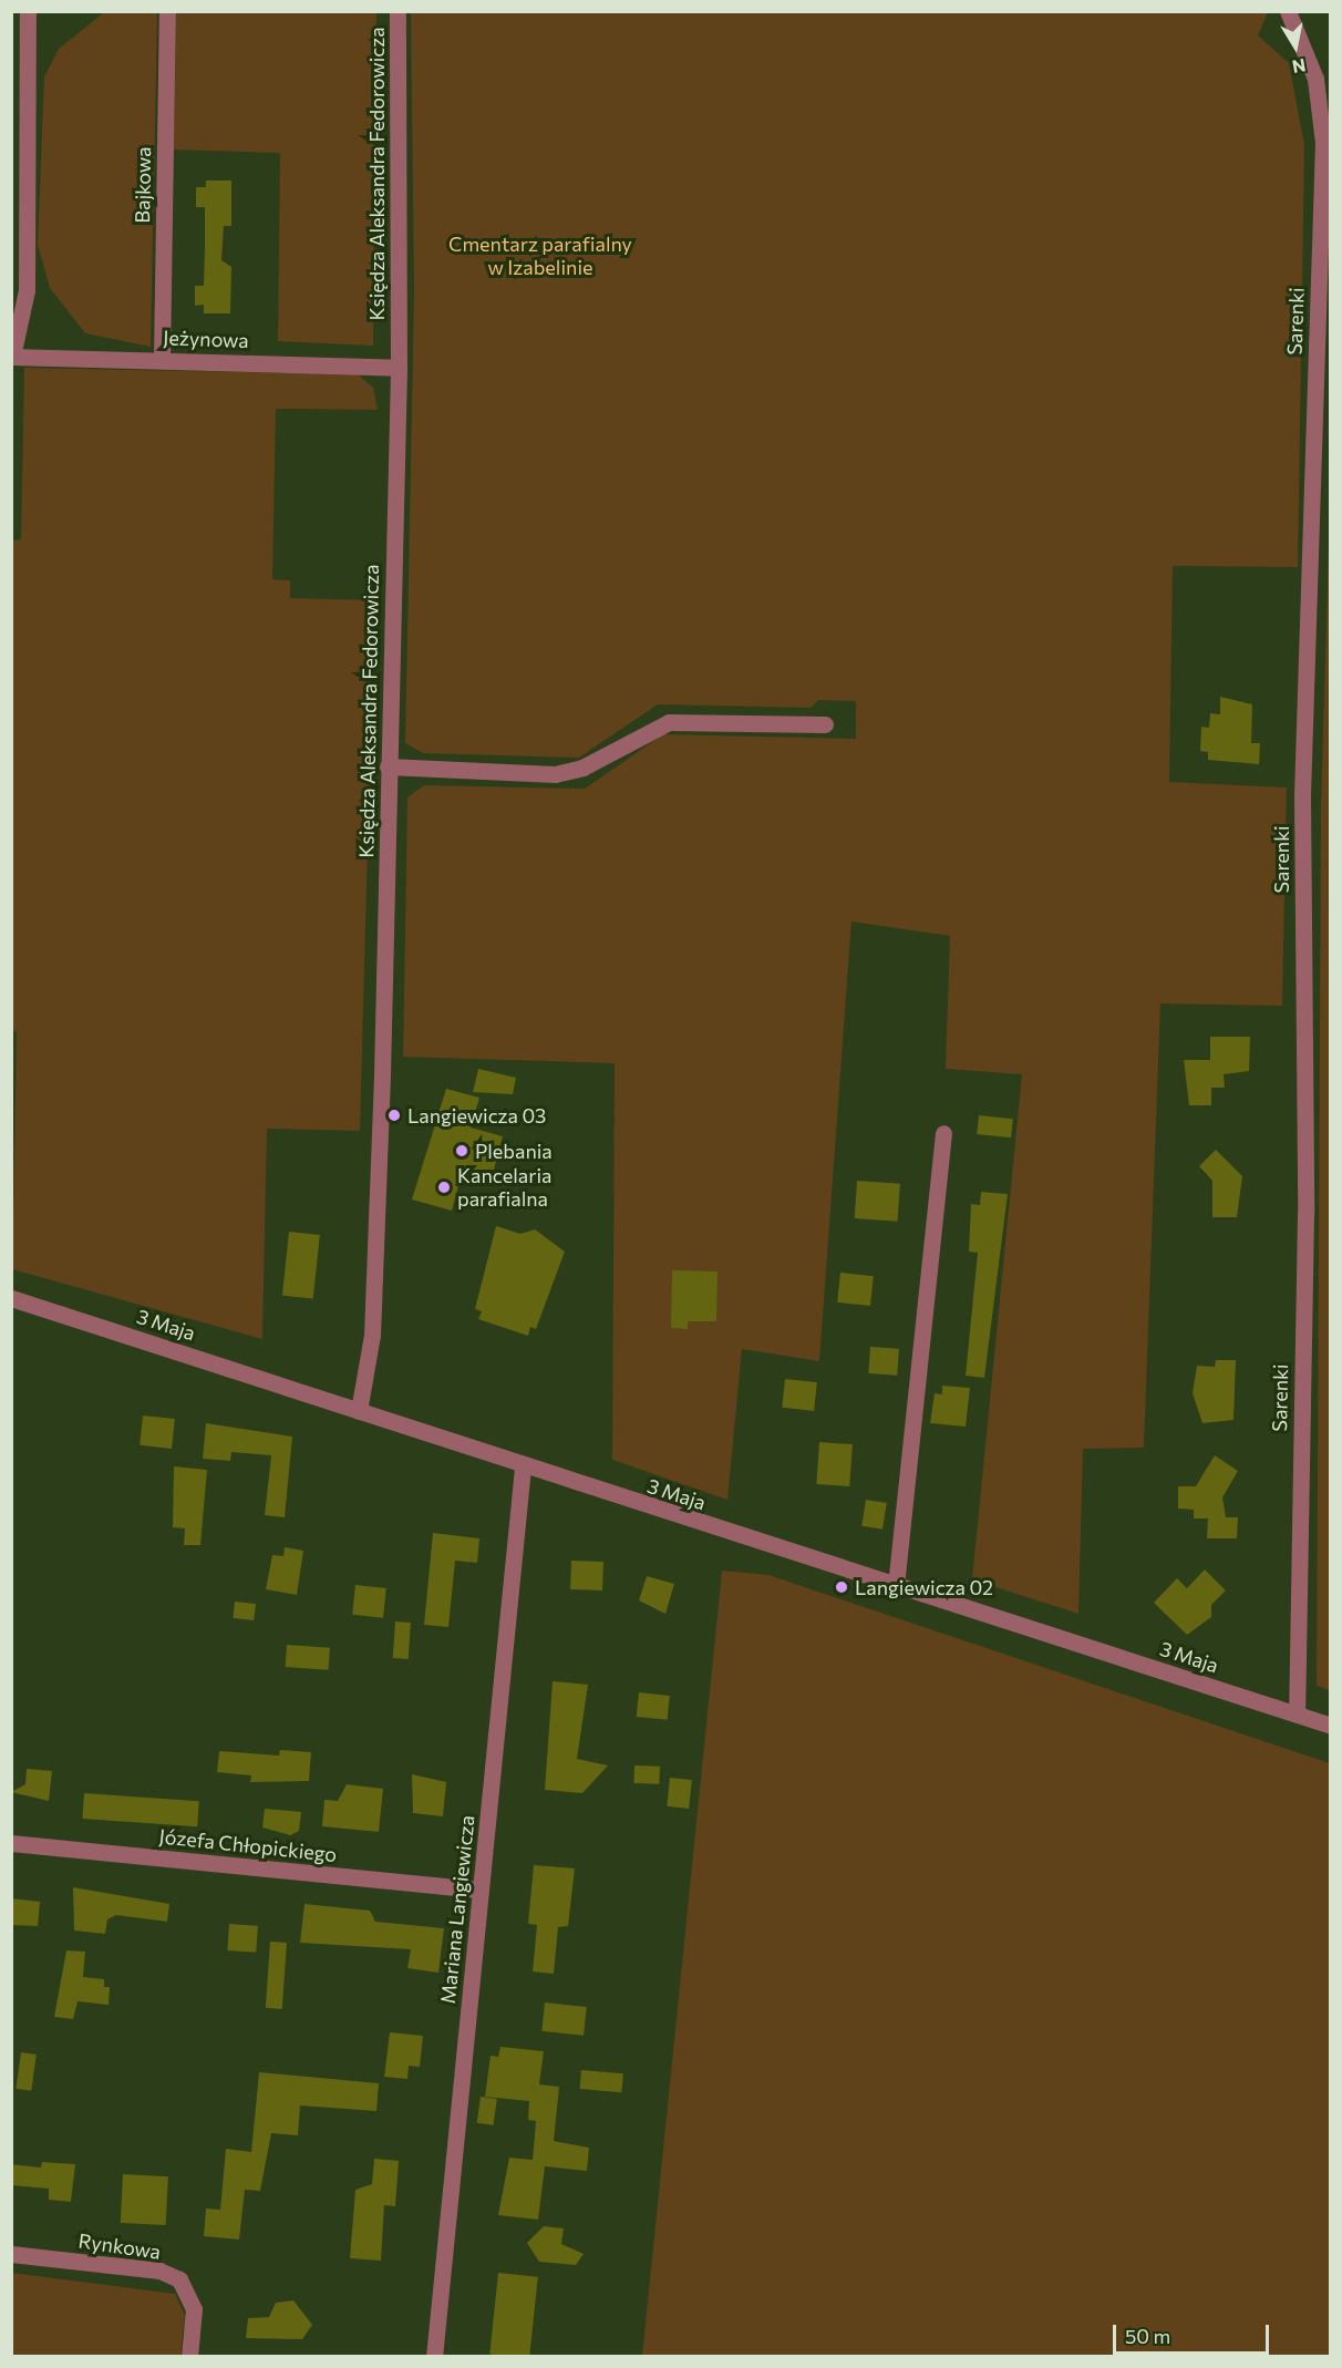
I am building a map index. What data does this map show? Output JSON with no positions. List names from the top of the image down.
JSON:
{
  "streets": {
    "street": [
      "Księdza Aleksandra Fedorowicza",
      "Bajkowa",
      "Sarenki",
      "Jeżynowa",
      "3 Maja",
      "Józefa Chłopickiego",
      "Mariana Langiewicza",
      "Rynkowa"
    ]
  },
  "crossings": [
    ["Księdza Aleksandra Fedorowicza", "Jeżynowa"],
    ["Księdza Aleksandra Fedorowicza", "3 Maja"],
    ["Bajkowa", "Jeżynowa"],
    ["Sarenki", "3 Maja"],
    ["3 Maja", "Mariana Langiewicza"],
    ["Józefa Chłopickiego", "Mariana Langiewicza"]
  ],
  "parks": ["Cmentarz parafialny w Izabelinie"],
  "places": [
    "Langiewicza 03",
    "Plebania",
    "Kancelaria parafialna",
    "Langiewicza 02"
  ],
  "scale_bar": "50 m",
  "north": "bottom"
}
